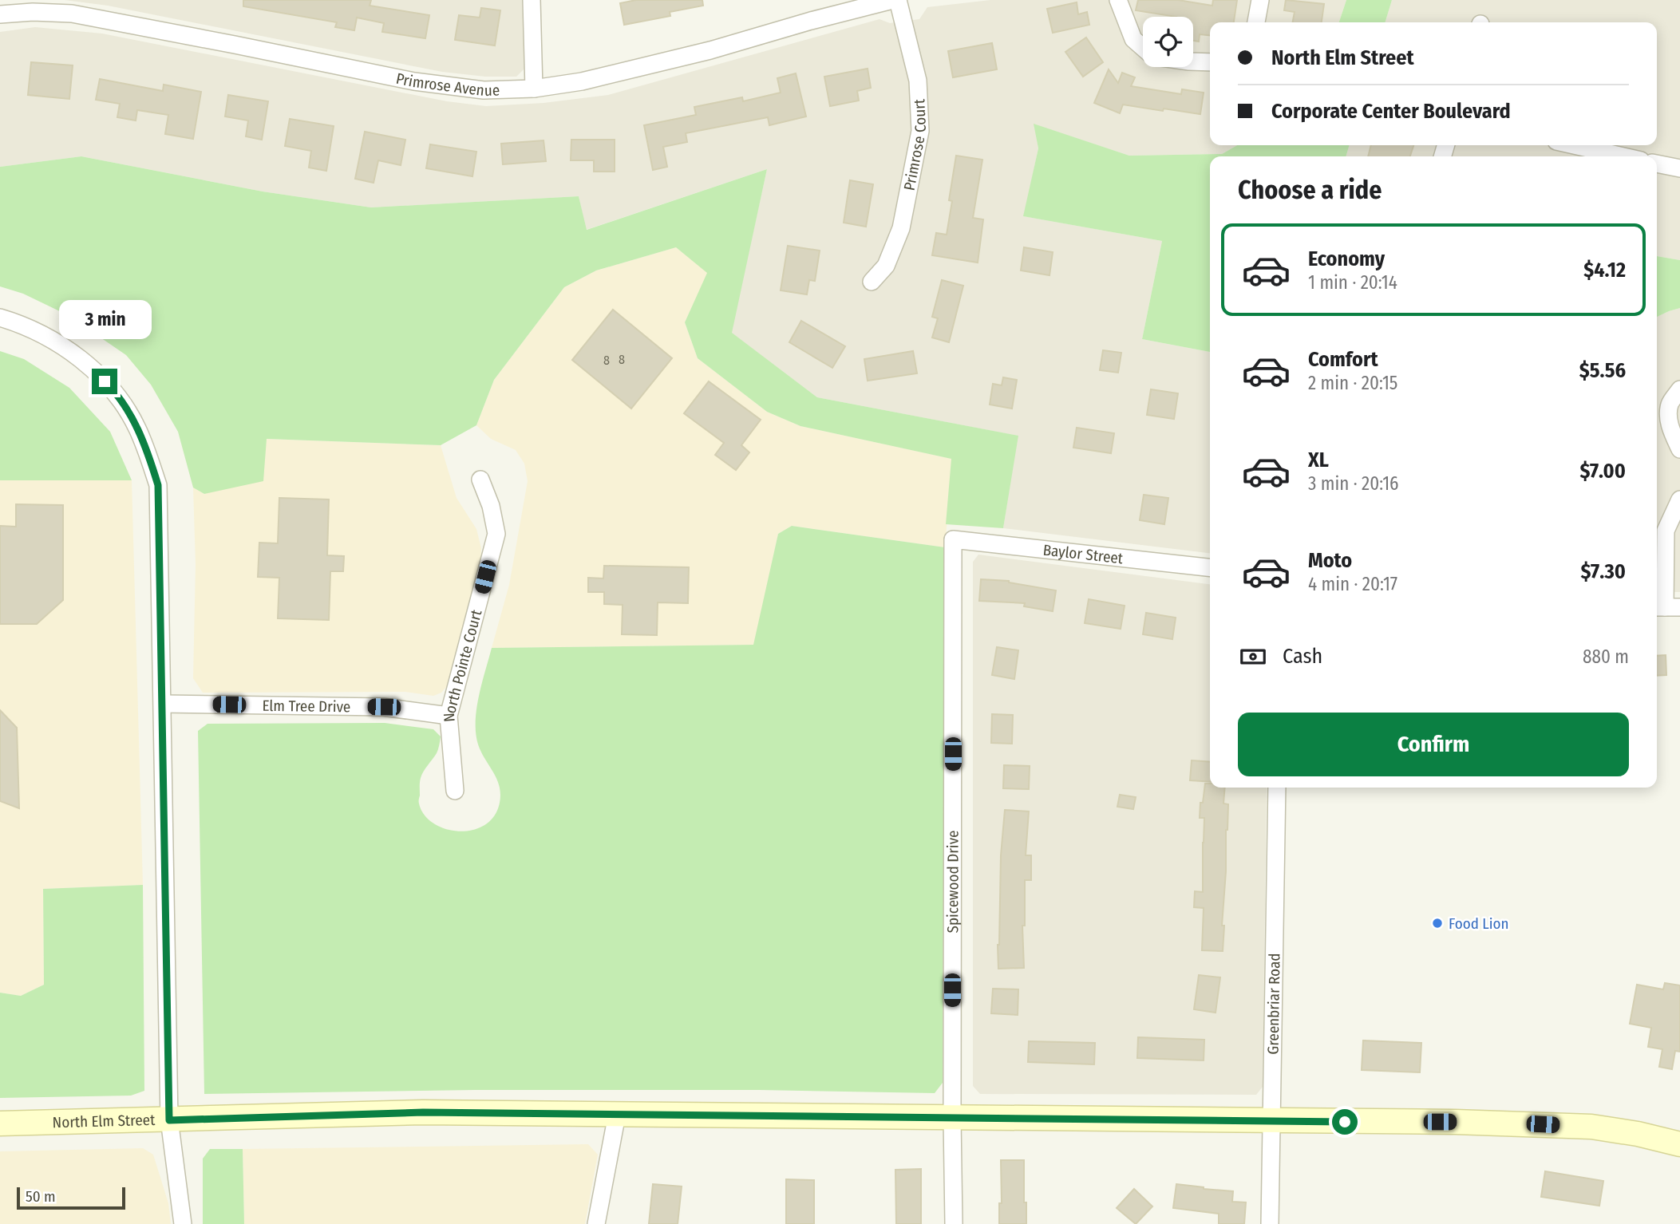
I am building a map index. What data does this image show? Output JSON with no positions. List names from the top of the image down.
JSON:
{
  "streets": {
    "main road": ["North Elm Street"],
    "street": [
      "Primrose Avenue",
      "Primrose Court",
      "Baylor Street",
      "North Pointe Court",
      "Elm Tree Drive",
      "Spicewood Drive",
      "Greenbriar Road"
    ]
  },
  "crossings": [
    ["Baylor Street", "Spicewood Drive"],
    ["North Pointe Court", "Elm Tree Drive"],
    ["Spicewood Drive", "North Elm Street"],
    ["Greenbriar Road", "North Elm Street"]
  ],
  "places": ["Food Lion"],
  "house_numbers": ["8", "8"],
  "scale_bar": "50 m",
  "page": {
    "banner": ["North Elm Street", "Corporate Center Boulevard"],
    "heading": "Choose a ride",
    "list": [
      {
        "name": "Economy",
        "note": "1 min · 20:14",
        "value": "$4.12"
      },
      {
        "name": "Comfort",
        "note": "2 min · 20:15",
        "value": "$5.56"
      },
      {
        "name": "XL",
        "note": "3 min · 20:16",
        "value": "$7.00"
      },
      {
        "name": "Moto",
        "note": "4 min · 20:17",
        "value": "$7.30"
      }
    ],
    "bubble": "3 min",
    "pay": ["Cash", "880 m"],
    "buttons": "Confirm",
    "scale": "50 m"
  }
}
